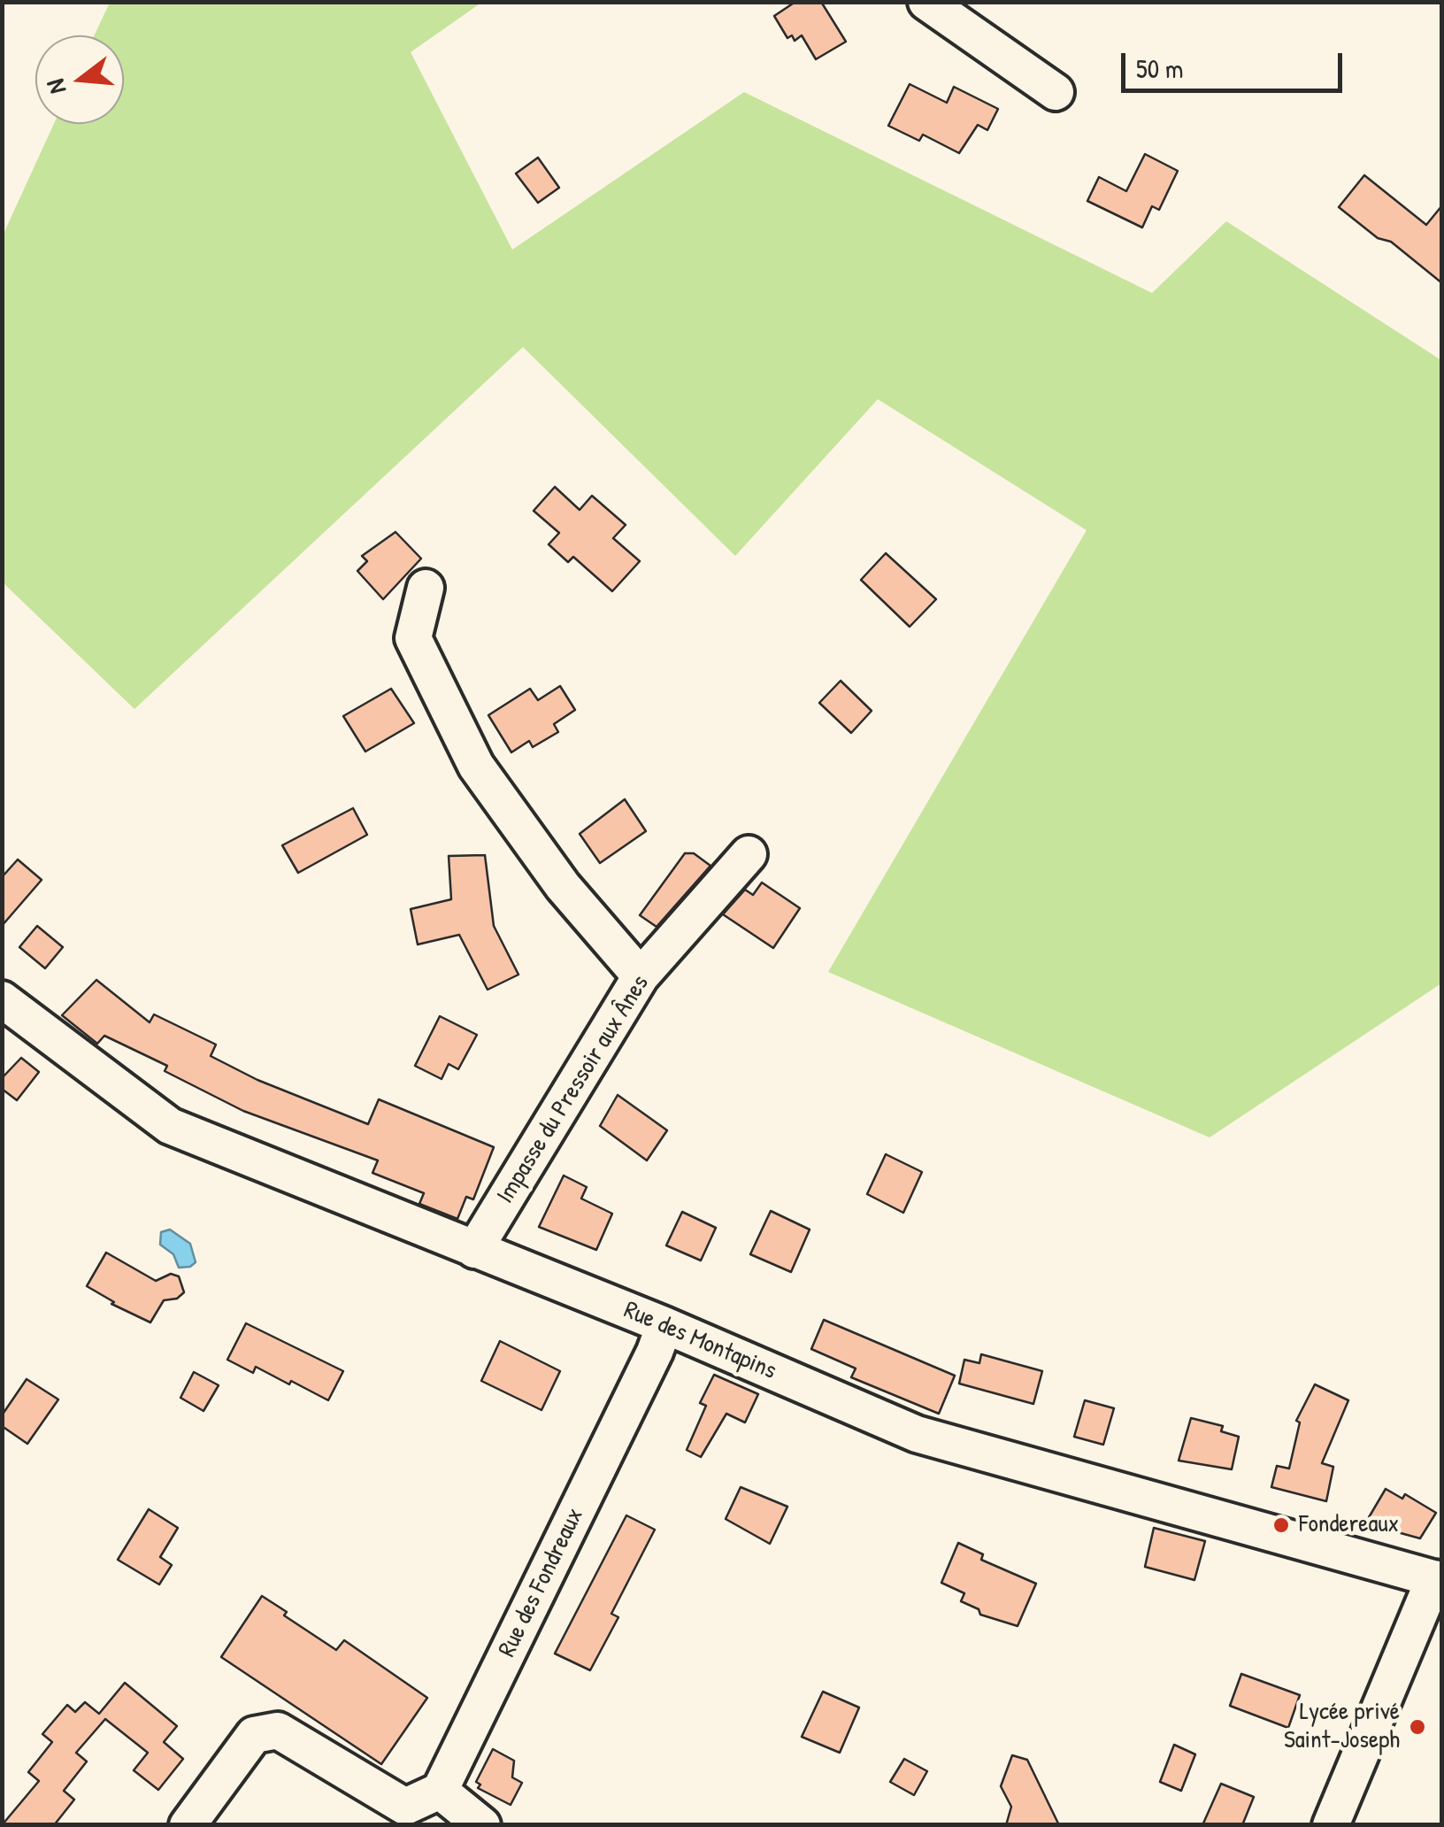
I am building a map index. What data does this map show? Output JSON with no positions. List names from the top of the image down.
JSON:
{
  "streets": {
    "street": ["Impasse du Pressoir aux Ânes", "Rue des Montapins", "Rue des Fondreaux"]
  },
  "crossings": [
    ["Impasse du Pressoir aux Ânes", "Rue des Montapins"],
    ["Rue des Montapins", "Rue des Fondreaux"]
  ],
  "places": ["Fondereaux", "Lycée privé Saint-Joseph"],
  "scale_bar": "50 m",
  "north": "left"
}
